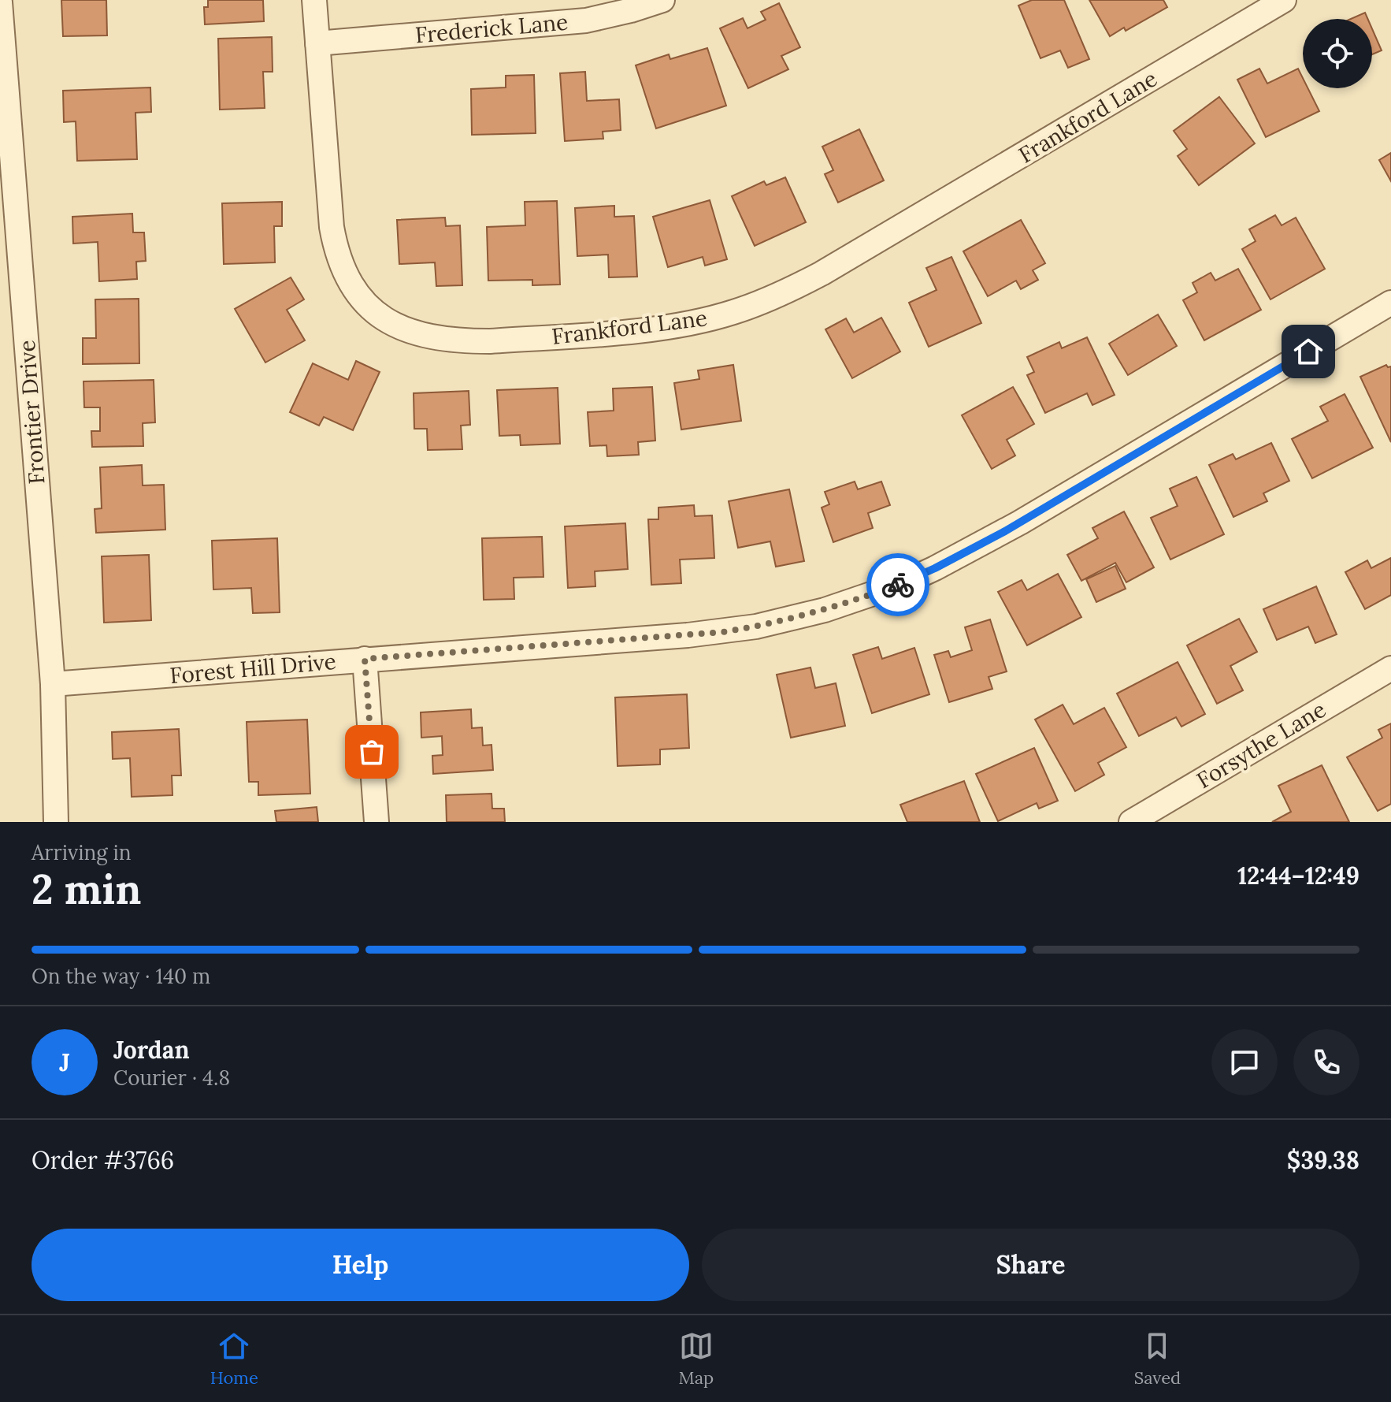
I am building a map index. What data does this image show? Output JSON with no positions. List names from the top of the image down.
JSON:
{
  "streets": {
    "street": [
      "Frederick Lane",
      "Frankford Lane",
      "Frontier Drive",
      "Forest Hill Drive",
      "Forsythe Lane"
    ]
  },
  "crossings": [
    ["Frederick Lane", "Frankford Lane"],
    ["Frontier Drive", "Forest Hill Drive"]
  ],
  "page": {
    "heading": ["2 min", "Arriving in", "12:44–12:49"],
    "panel": [
      "Jordan",
      "Courier · 4.8",
      "Order #3766",
      "$39.38"
    ],
    "bar": "On the way · 140 m",
    "round": "J",
    "buttons": ["Help", "Share"],
    "tabs": ["Home", "Map", "Saved"]
  }
}
